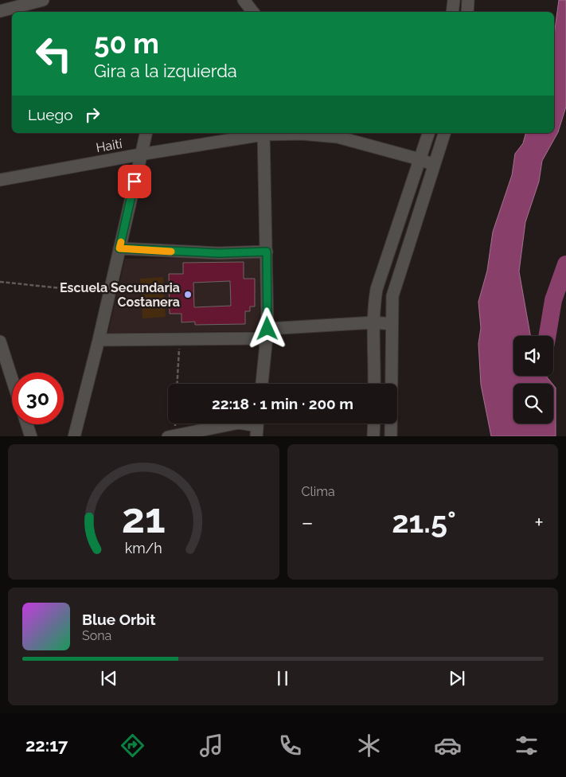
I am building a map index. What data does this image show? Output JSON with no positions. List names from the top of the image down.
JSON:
{
  "streets": {
    "street": ["Haití"]
  },
  "places": ["Escuela Secundaria Costanera"],
  "page": {
    "turn": ["50 m", "Gira a la izquierda"],
    "then": "Luego",
    "limit": "30",
    "trip": "22:18 · 1 min · 200 m",
    "tile": "Clima",
    "heat": ["−", "21.5°", "+"],
    "song": ["Blue Orbit", "Sona"],
    "tabs": "22:17",
    "gauge": ["21", "km/h"]
  }
}
